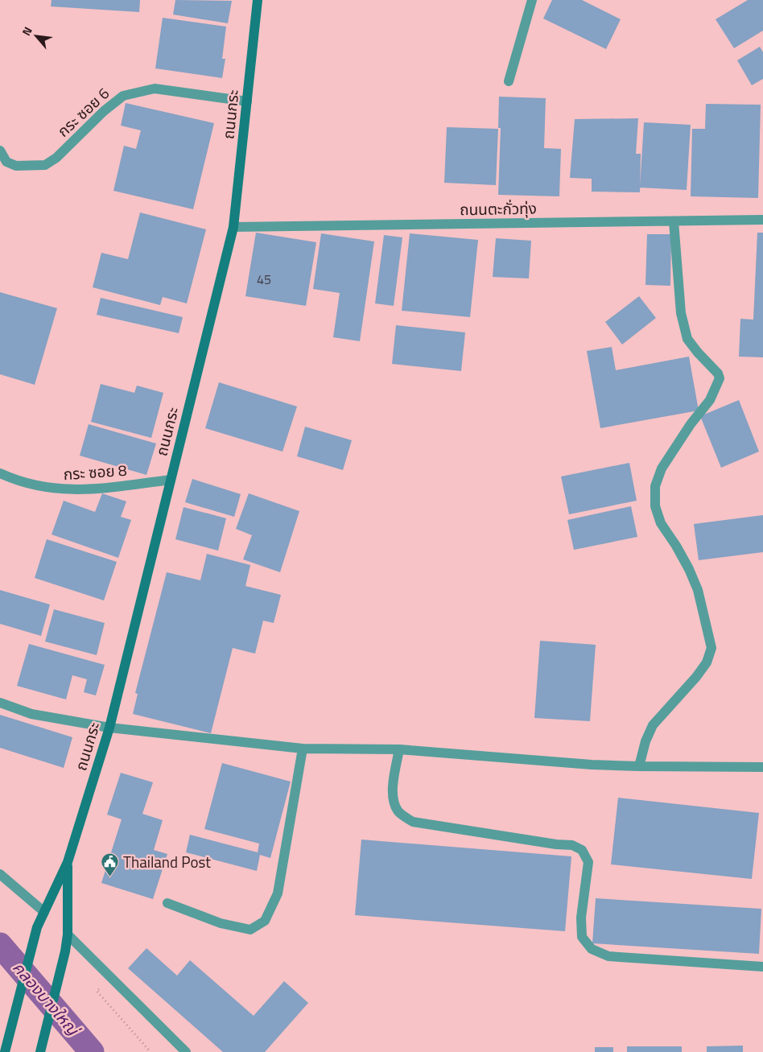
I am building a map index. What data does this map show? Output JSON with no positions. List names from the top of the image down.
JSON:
{
  "streets": {
    "main road": ["ถนนกระ"],
    "street": ["กระ ซอย 6", "ถนนตะกั่วทุ่ง", "กระ ซอย 8"]
  },
  "crossings": [
    ["กระ ซอย 6", "ถนนกระ"],
    ["ถนนกระ", "ถนนตะกั่วทุ่ง"],
    ["ถนนกระ", "กระ ซอย 8"]
  ],
  "water": ["คลองบางใหญ่"],
  "places": {
    "public building": ["Thailand Post"]
  },
  "house_numbers": ["45"],
  "north": "top left"
}
